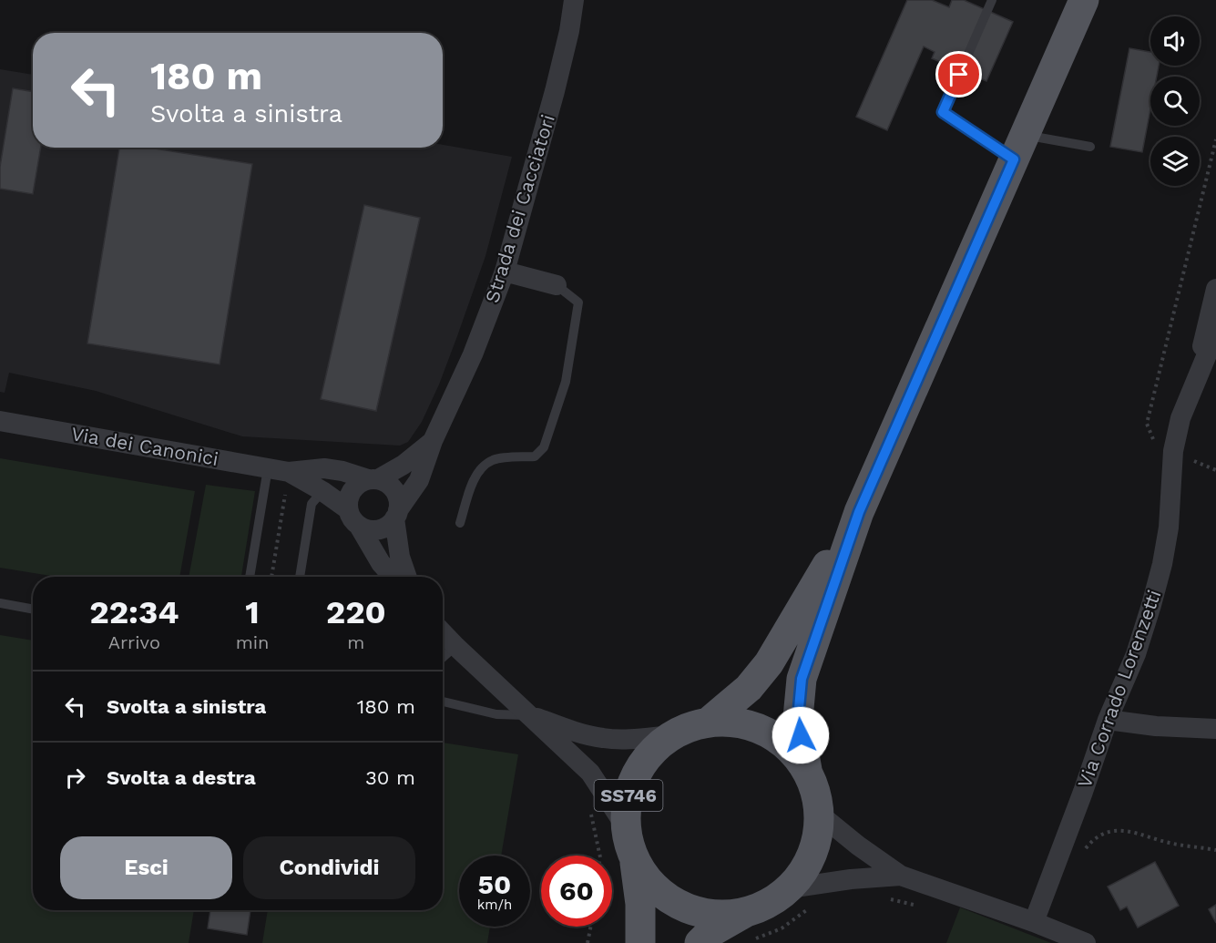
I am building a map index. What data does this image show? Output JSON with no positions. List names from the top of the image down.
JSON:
{
  "streets": {
    "main road": ["SS746"],
    "street": ["Strada dei Cacciatori", "Via dei Canonici", "Via Corrado Lorenzetti"]
  },
  "crossings": [
    ["Strada dei Cacciatori", "Via dei Canonici"]
  ],
  "page": {
    "turn": ["180 m", "Svolta a sinistra"],
    "eta": [
      "22:34",
      "Arrivo",
      "1",
      "min",
      "220",
      "m"
    ],
    "list": [
      {
        "name": "Svolta a sinistra",
        "value": "180 m"
      },
      {
        "name": "Svolta a destra",
        "value": "30 m"
      }
    ],
    "buttons": ["Esci", "Condividi"],
    "speed": "50 km/h",
    "limit": "60"
  }
}
